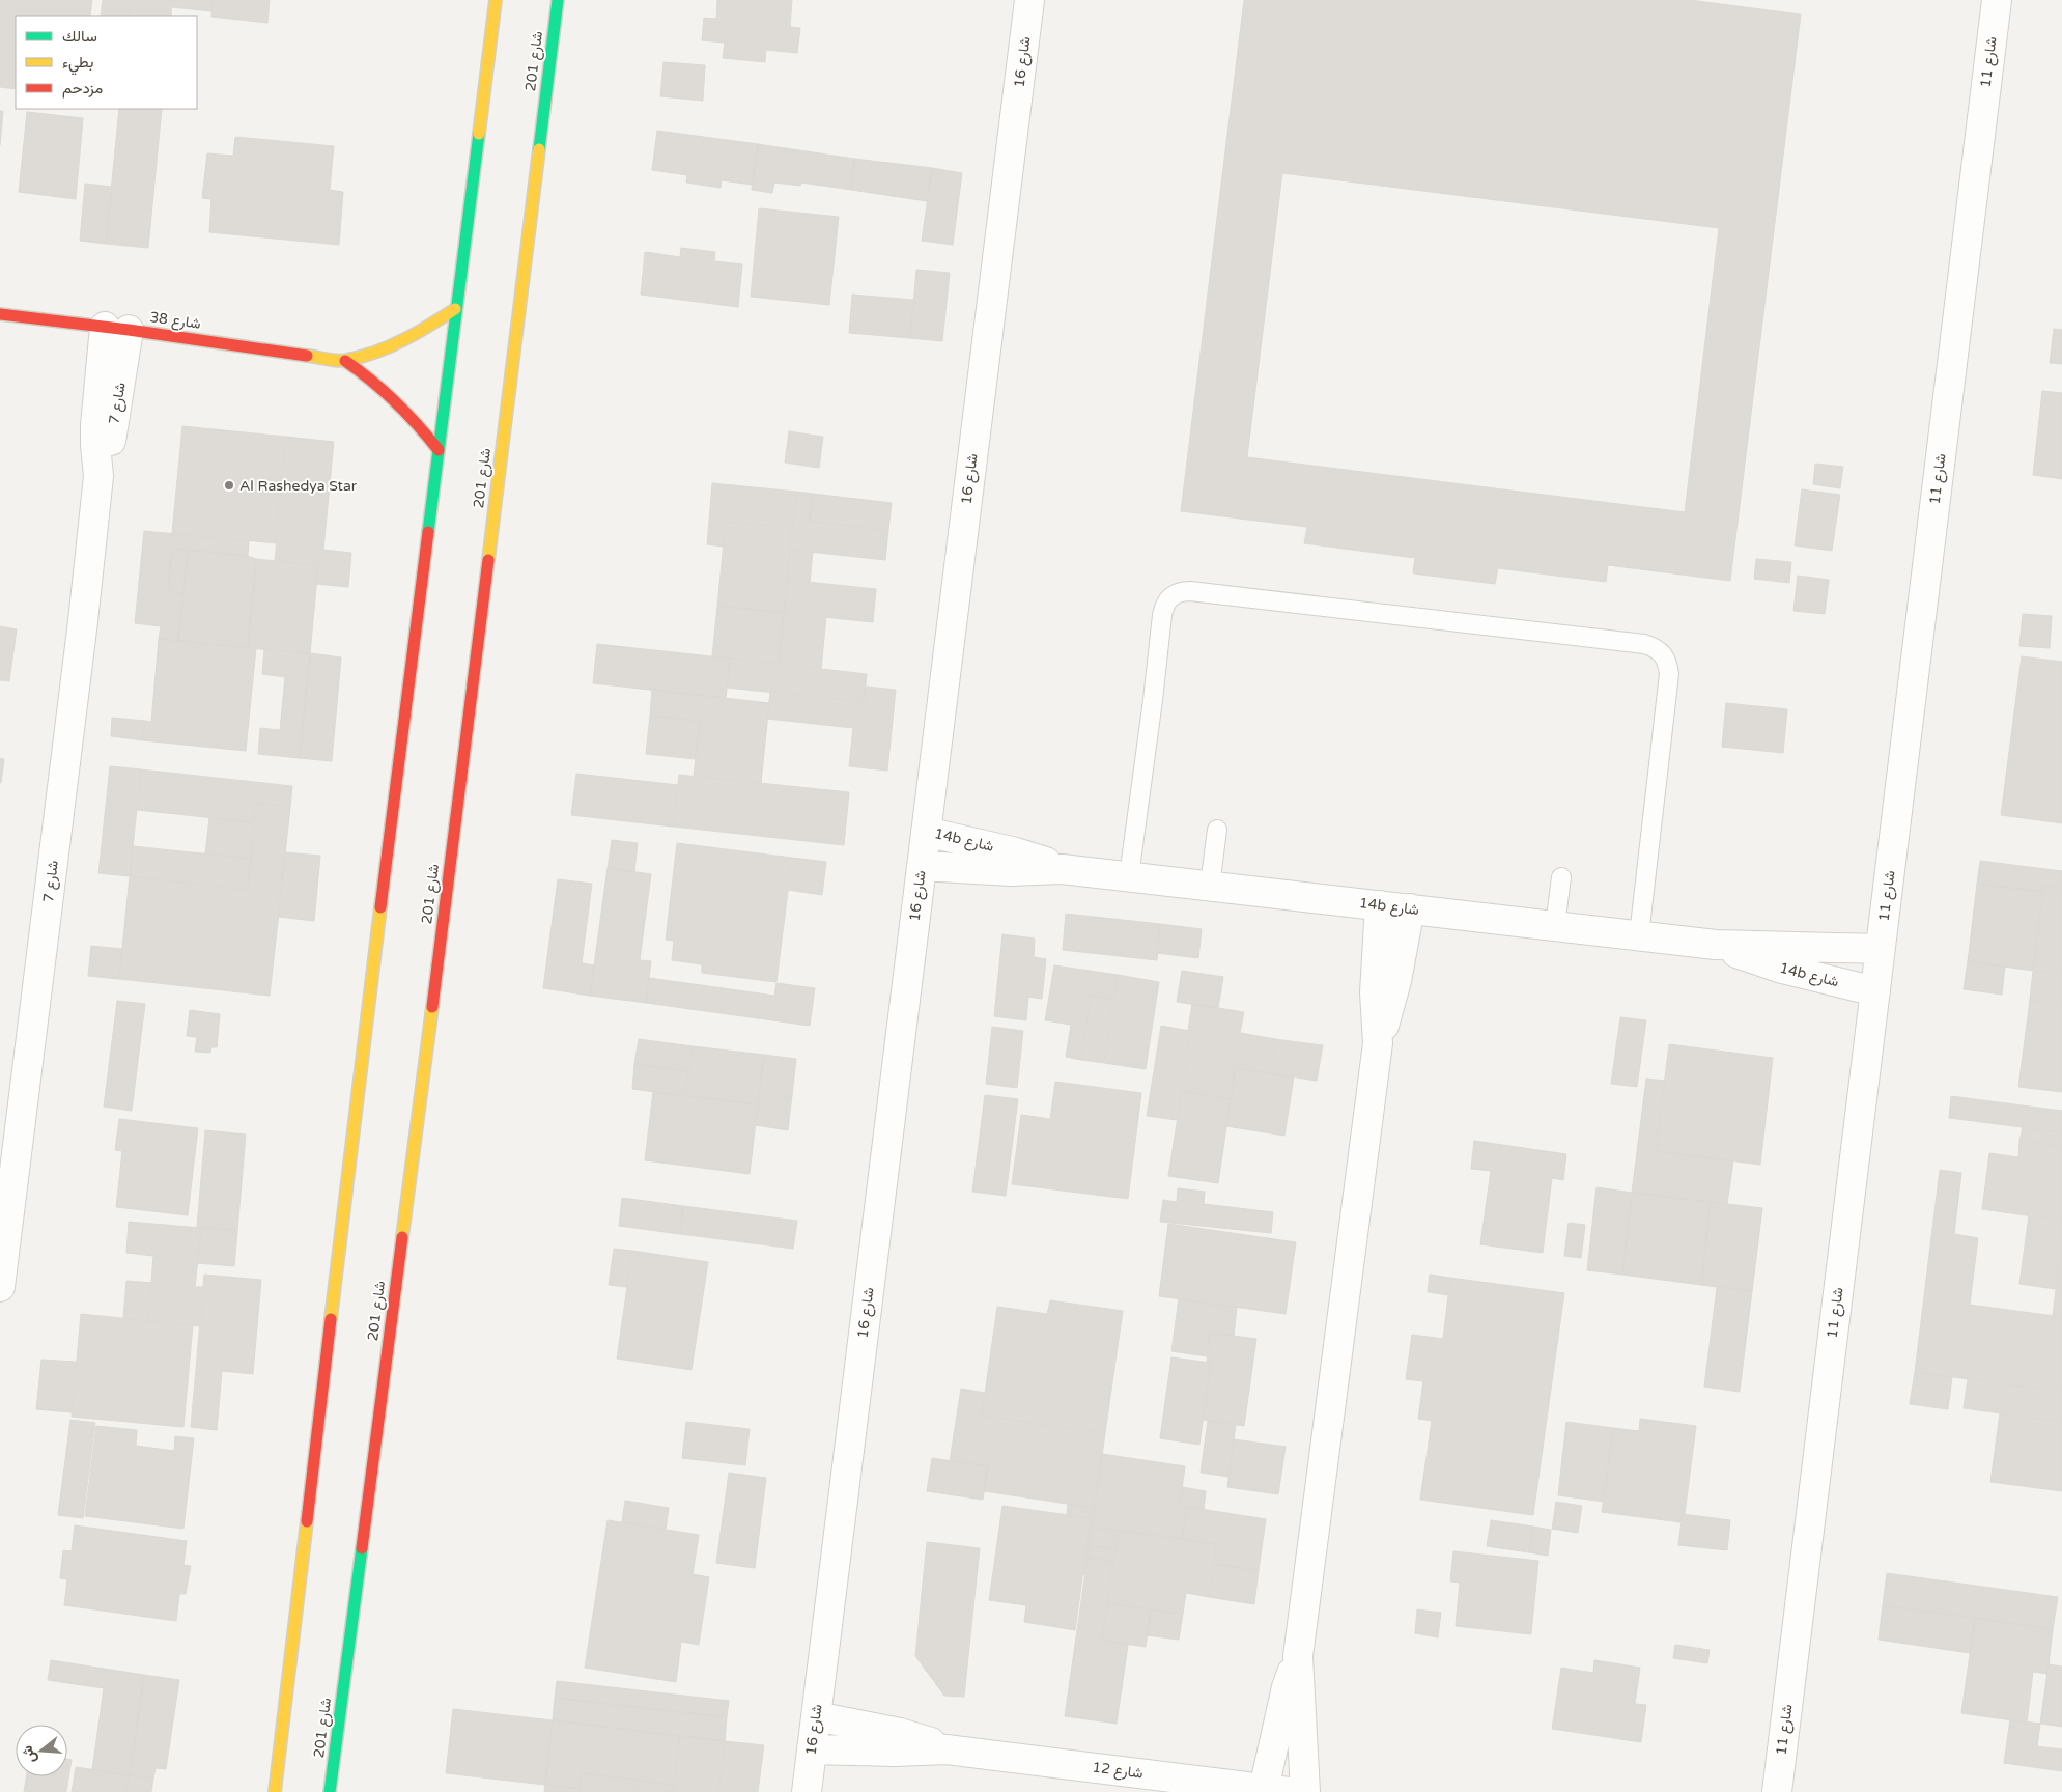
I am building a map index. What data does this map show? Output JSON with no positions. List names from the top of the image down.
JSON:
{
  "streets": {
    "street": [
      "شارع 201",
      "شارع 16",
      "شارع 11",
      "شارع 38",
      "شارع 7",
      "14b شارع",
      "شارع 12"
    ]
  },
  "crossings": [
    ["شارع 16", "14b شارع"],
    ["شارع 16", "شارع 12"],
    ["شارع 11", "14b شارع"],
    ["شارع 38", "شارع 7"]
  ],
  "places": ["Al Rashedya Star"],
  "legend": ["سالك", "بطيء", "مزدحم"],
  "north": "left"
}
